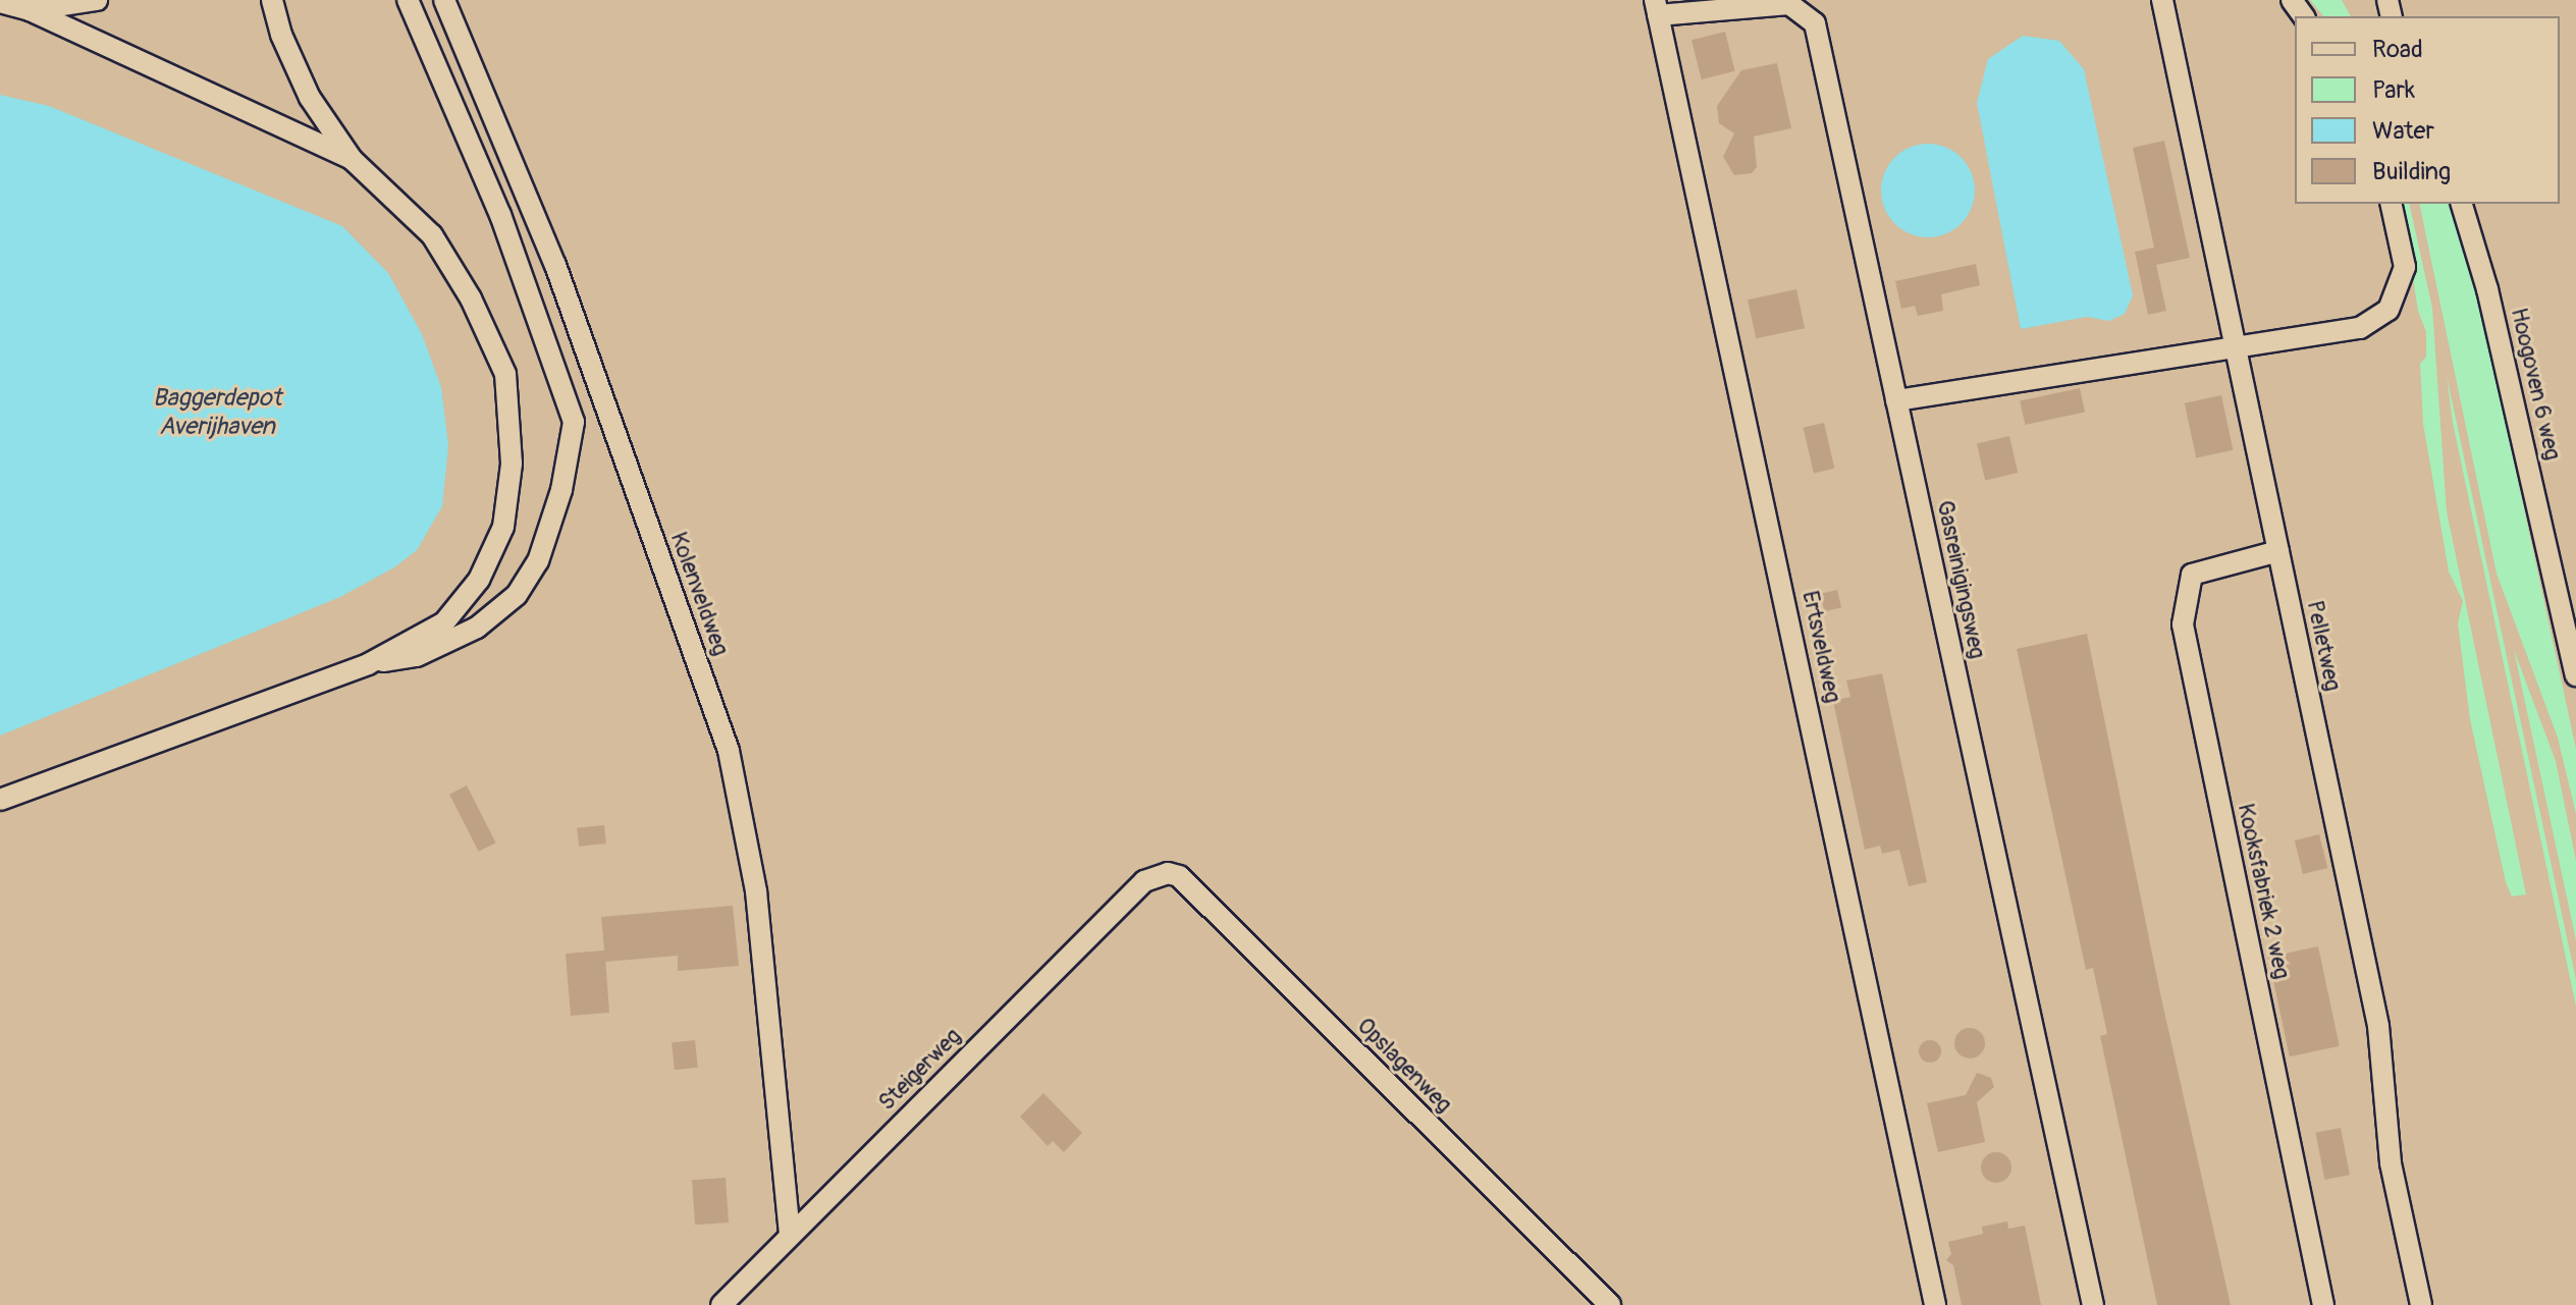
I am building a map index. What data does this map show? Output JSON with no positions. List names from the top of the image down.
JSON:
{
  "streets": {
    "lane": [
      "Hoogoven 6 weg",
      "Gasreinigingsweg",
      "Kolenveldweg",
      "Pelletweg",
      "Ertsveldweg",
      "Kooksfabriek 2 weg",
      "Opslagenweg",
      "Steigerweg"
    ]
  },
  "crossings": [
    ["Gasreinigingsweg", "Ertsveldweg"],
    ["Kolenveldweg", "Steigerweg"],
    ["Pelletweg", "Kooksfabriek 2 weg"],
    ["Opslagenweg", "Steigerweg"]
  ],
  "water": ["Baggerdepot Averijhaven"],
  "legend": [
    "Road",
    "Park",
    "Water",
    "Building"
  ]
}
